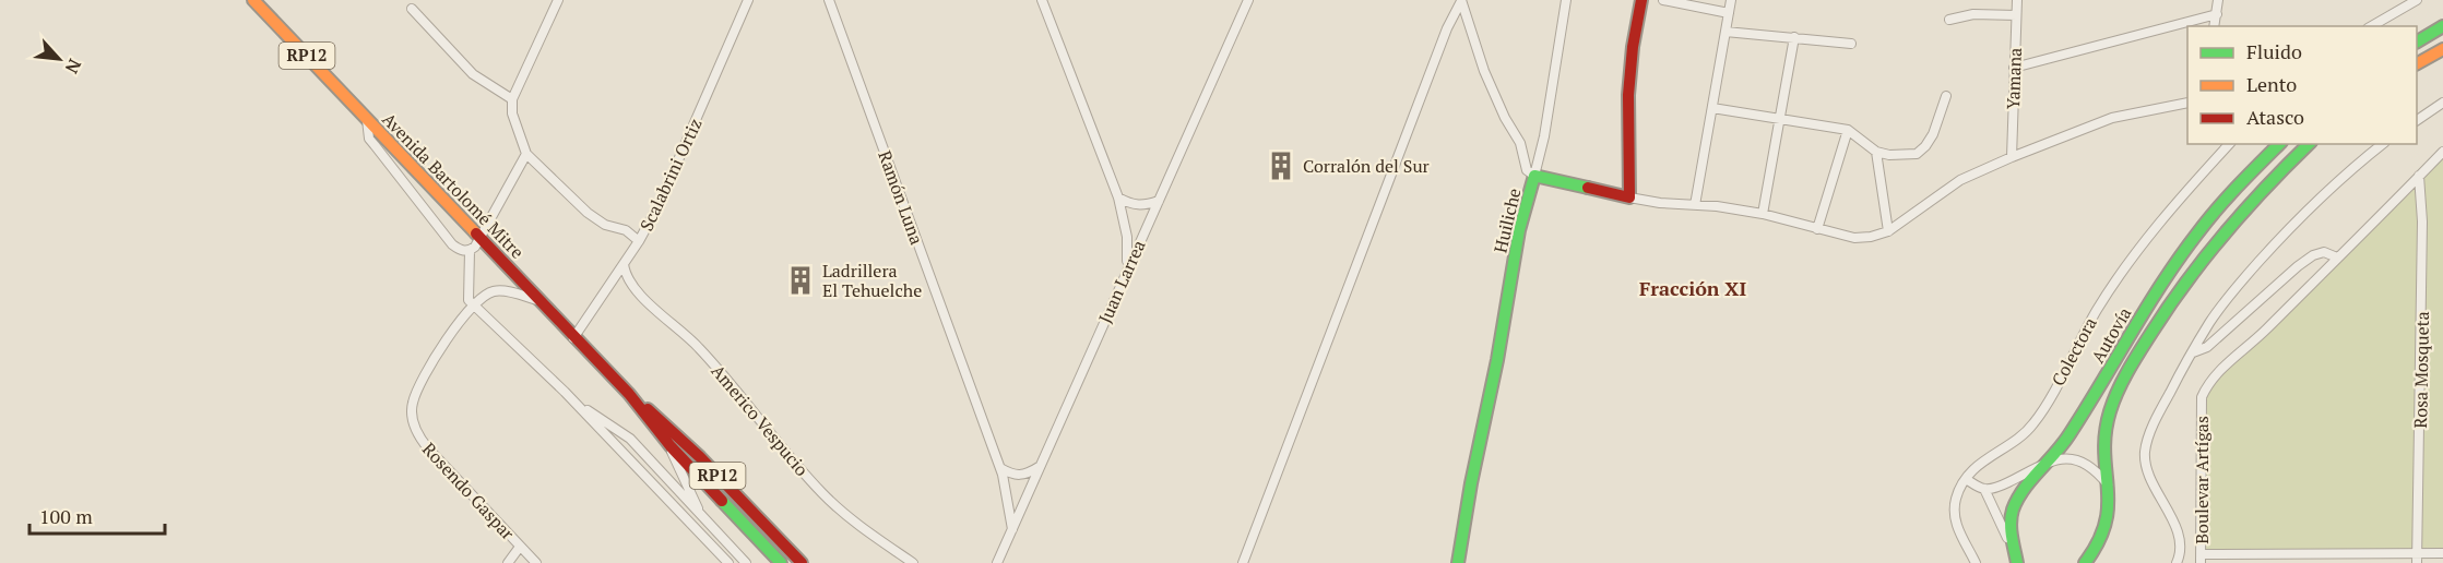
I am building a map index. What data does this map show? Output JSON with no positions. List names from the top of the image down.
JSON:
{
  "streets": {
    "street": [
      "RP12",
      "Yamana",
      "Scalabrini Ortiz",
      "Avenida Bartolomé Mitre",
      "Ramón Luna",
      "Huiliche",
      "Juan Larrea",
      "Autovía",
      "Colectora",
      "Rosa Mosqueta",
      "Americo Vespucio",
      "Boulevar Artígas",
      "Rosendo Gaspar"
    ]
  },
  "crossings": [
    ["Scalabrini Ortiz", "Avenida Bartolomé Mitre"],
    ["Scalabrini Ortiz", "Americo Vespucio"],
    ["Avenida Bartolomé Mitre", "Rosendo Gaspar"],
    ["Ramón Luna", "Juan Larrea"]
  ],
  "districts": ["Fracción XI"],
  "places": {
    "building": ["Corralón del Sur", "Ladrillera El Tehuelche"]
  },
  "legend": ["Fluido", "Lento", "Atasco"],
  "scale_bar": "100 m",
  "north": "bottom right"
}
